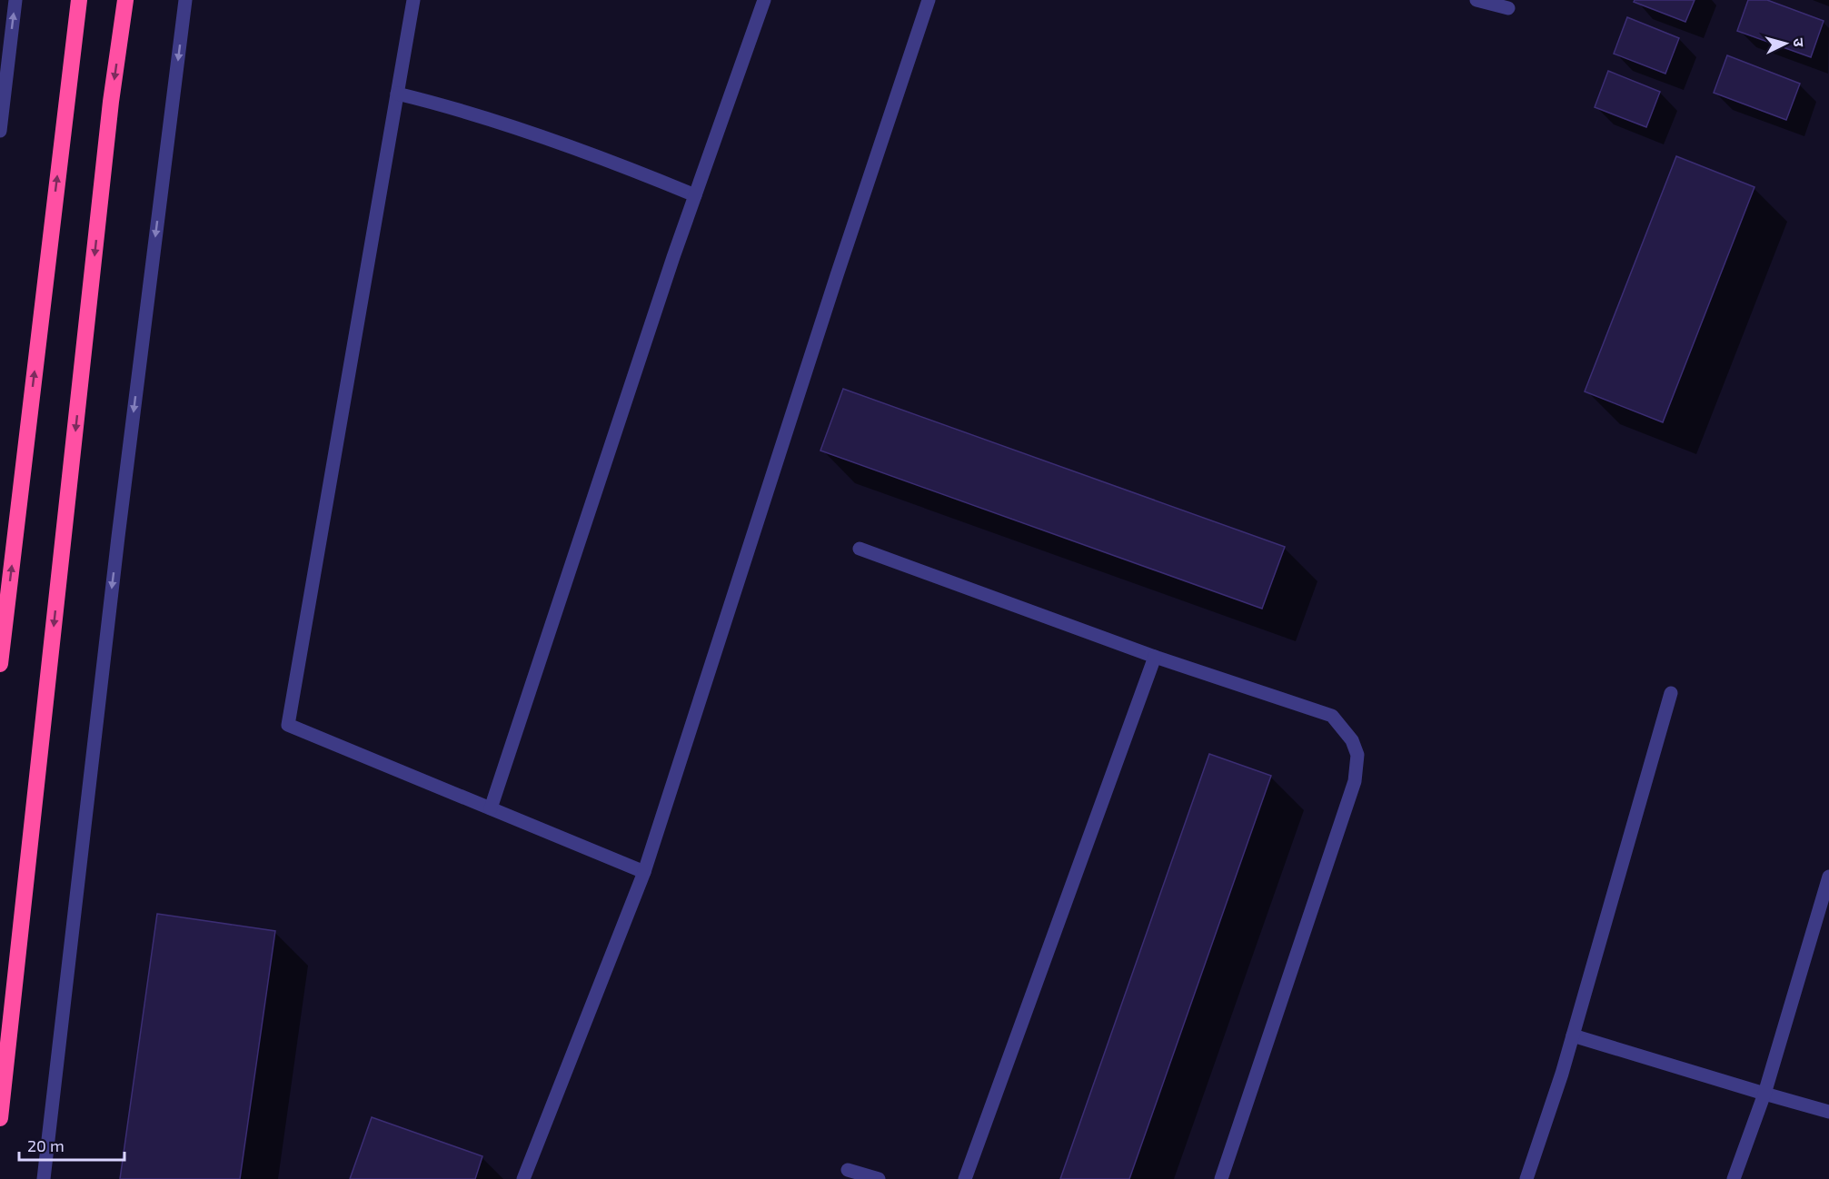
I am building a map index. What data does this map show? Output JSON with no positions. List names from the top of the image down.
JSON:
{
  "scale_bar": "20 m",
  "north": "right"
}
